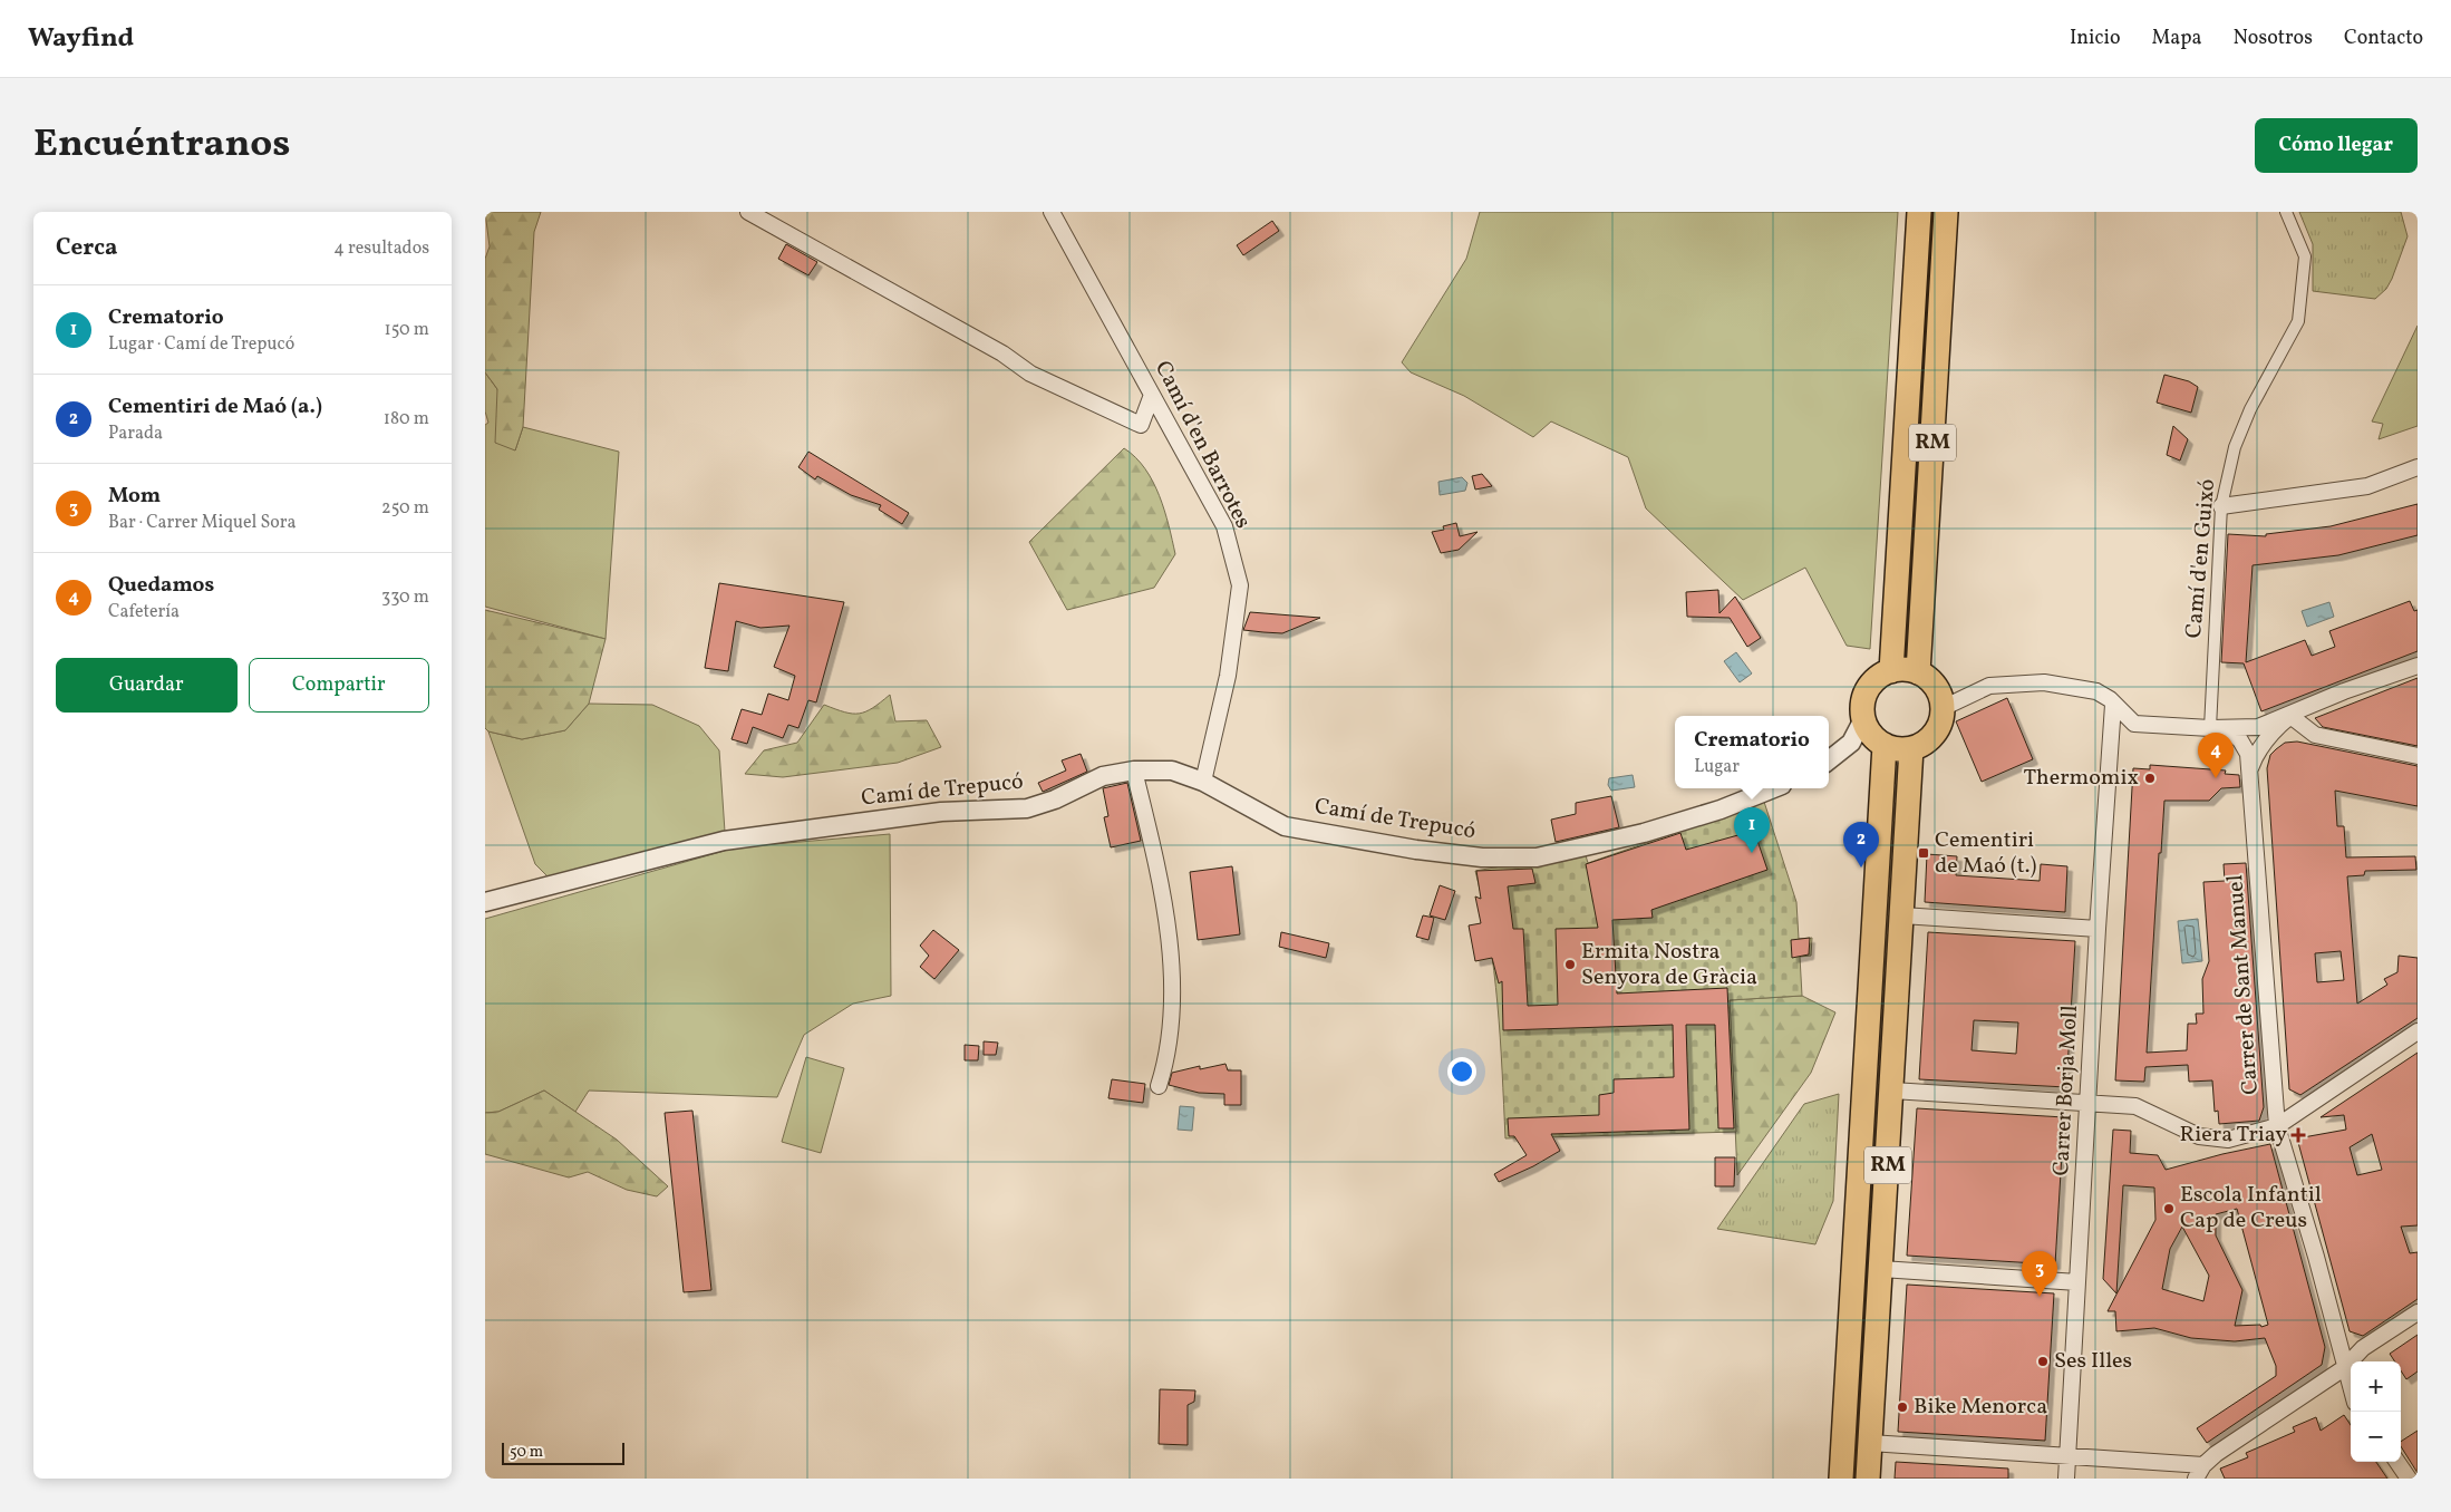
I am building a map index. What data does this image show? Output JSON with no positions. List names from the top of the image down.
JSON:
{
  "streets": {
    "main road": ["RM"],
    "street": [
      "Camí d'en Barrotes",
      "Camí d'en Guixó",
      "Camí de Trepucó",
      "Carrer de Sant Manuel",
      "Carrer Borja Moll"
    ]
  },
  "crossings": [
    ["Camí d'en Barrotes", "Camí de Trepucó"]
  ],
  "places": {
    "other": [
      "Thermomix",
      "Ermita Nostra Senyora de Gràcia",
      "Escola Infantil Cap de Creus",
      "Ses Illes",
      "Bike Menorca"
    ],
    "transit": ["Cementiri de Maó (t.)"],
    "health": ["Riera Triay"]
  },
  "scale_bar": "50 m",
  "page": {
    "header": "Wayfind",
    "nav": [
      "Inicio",
      "Mapa",
      "Nosotros",
      "Contacto"
    ],
    "title": "Encuéntranos",
    "buttons": [
      "Cómo llegar",
      ["Guardar", "Compartir"]
    ],
    "heading": ["Cerca", "4 resultados"],
    "list": [
      {
        "mark": "1",
        "name": "Crematorio",
        "note": "Lugar · Camí de Trepucó",
        "value": "150 m"
      },
      {
        "mark": "2",
        "name": "Cementiri de Maó (a.)",
        "note": "Parada",
        "value": "180 m"
      },
      {
        "mark": "3",
        "name": "Mom",
        "note": "Bar · Carrer Miquel Sora",
        "value": "250 m"
      },
      {
        "mark": "4",
        "name": "Quedamos",
        "note": "Cafetería",
        "value": "330 m"
      }
    ],
    "popup": ["Crematorio", "Lugar"],
    "pins": [
      "4",
      "1",
      "2",
      "3"
    ],
    "map_buttons": ["+", "−"],
    "scale": "50 m"
  }
}
